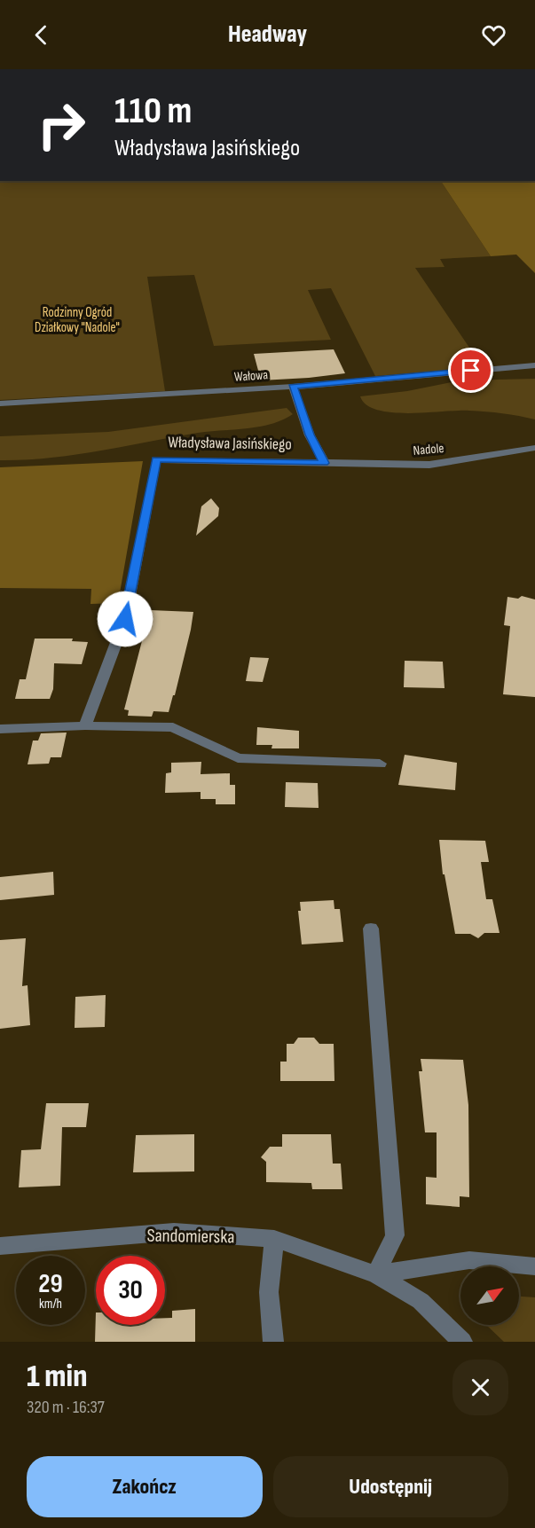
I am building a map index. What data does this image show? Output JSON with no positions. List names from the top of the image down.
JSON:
{
  "streets": {
    "street": [
      "Wałowa",
      "Władysława Jasińskiego",
      "Nadole",
      "Sandomierska"
    ]
  },
  "crossings": [
    ["Władysława Jasińskiego", "Nadole"]
  ],
  "parks": ["Rodzinny Ogród Działkowy \"Nadole\""],
  "north": "top right",
  "page": {
    "header": "Headway",
    "turn": ["110 m", "Władysława Jasińskiego"],
    "speed": "29 km/h",
    "limit": "30",
    "heading": ["1 min", "320 m · 16:37"],
    "buttons": ["Zakończ", "Udostępnij"]
  }
}
